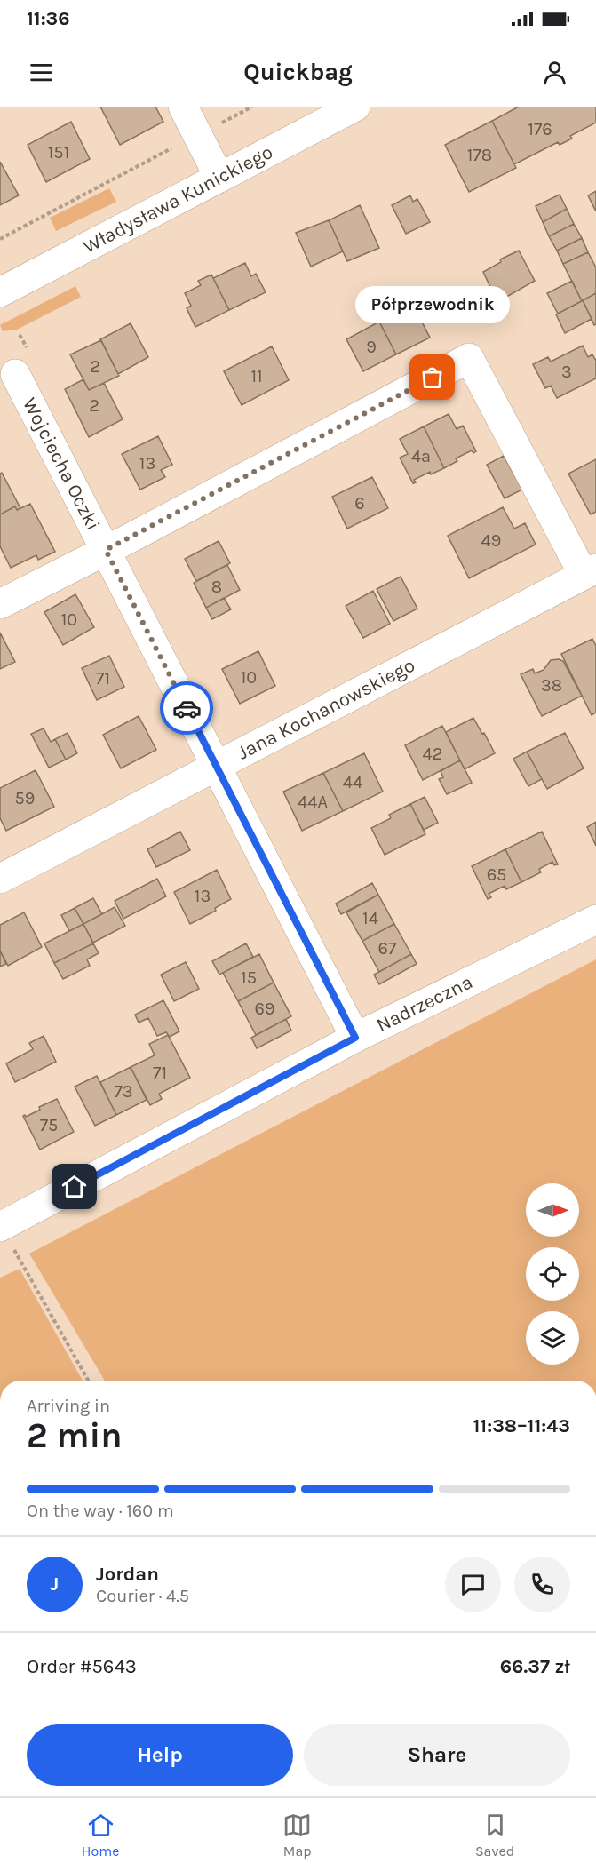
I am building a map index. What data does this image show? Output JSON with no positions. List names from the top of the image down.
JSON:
{
  "streets": {
    "street": [
      "Władysława Kunickiego",
      "Wojciecha Oczki",
      "Jana Kochanowskiego",
      "Nadrzeczna"
    ]
  },
  "crossings": [
    ["Wojciecha Oczki", "Jana Kochanowskiego"],
    ["Wojciecha Oczki", "Nadrzeczna"]
  ],
  "places": ["Półprzewodnik"],
  "house_numbers": [
    "176",
    "151",
    "178",
    "9",
    "2",
    "3",
    "11",
    "2",
    "4a",
    "13",
    "6",
    "49",
    "8",
    "10",
    "10",
    "71",
    "38",
    "42",
    "44",
    "59",
    "44A",
    "65",
    "13",
    "14",
    "67",
    "15",
    "69",
    "71",
    "73",
    "75"
  ],
  "north": "right",
  "page": {
    "status": "11:36",
    "header": "Quickbag",
    "bubble": "Półprzewodnik",
    "heading": ["2 min", "Arriving in", "11:38–11:43"],
    "panel": [
      "Jordan",
      "Courier · 4.5",
      "Order #5643",
      "66.37 zł"
    ],
    "bar": "On the way · 160 m",
    "round": "J",
    "buttons": ["Help", "Share"],
    "tabs": ["Home", "Map", "Saved"]
  }
}
